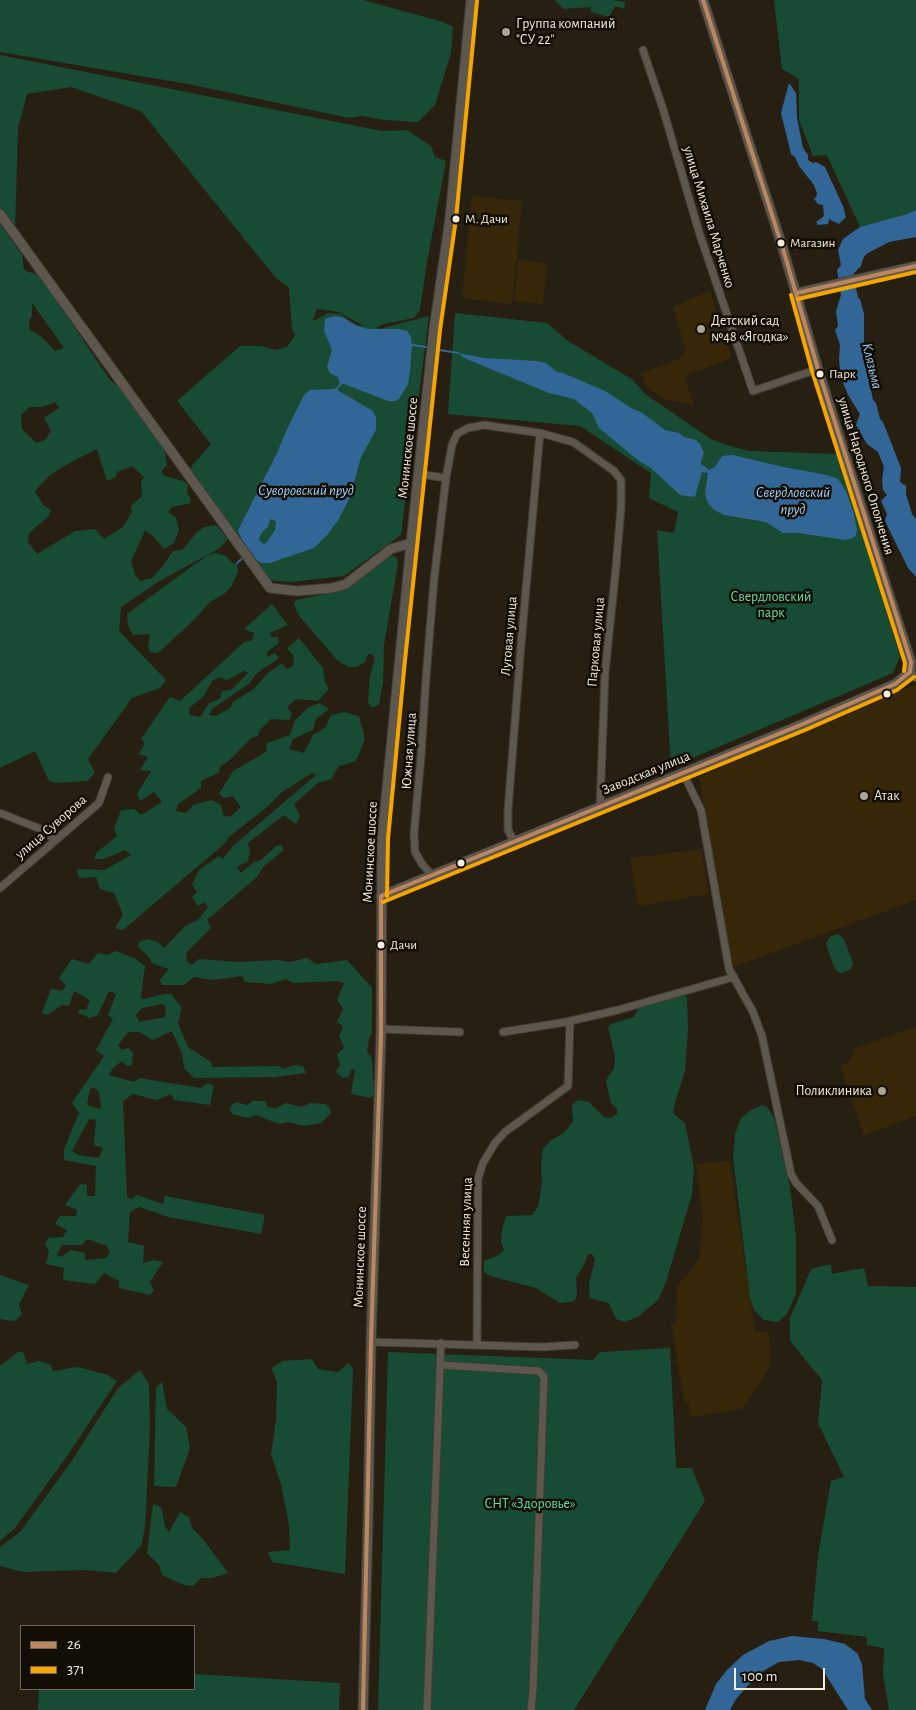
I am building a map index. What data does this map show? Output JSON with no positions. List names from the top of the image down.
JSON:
{
  "streets": {
    "street": [
      "улица Михаила Марченко",
      "Монинское шоссе",
      "улица Народного Ополчения",
      "Луговая улица",
      "Парковая улица",
      "Южная улица",
      "Заводская улица",
      "улица Суворова",
      "Весенняя улица"
    ]
  },
  "crossings": [
    ["улица Михаила Марченко", "улица Народного Ополчения"],
    ["Монинское шоссе", "Заводская улица"],
    ["улица Народного Ополчения", "Заводская улица"],
    ["Луговая улица", "Парковая улица"],
    ["Луговая улица", "Южная улица"],
    ["Луговая улица", "Заводская улица"],
    ["Парковая улица", "Южная улица"],
    ["Парковая улица", "Заводская улица"],
    ["Южная улица", "Заводская улица"]
  ],
  "water": ["Клязьма", "Суворовский пруд", "Свердловский пруд"],
  "parks": ["Свердловский парк", "СНТ «Здоровье»"],
  "places": [
    "Группа компаний \"СУ 22\"",
    "М. Дачи",
    "Магазин",
    "Детский сад №48 «Ягодка»",
    "Парк",
    "Атак",
    "Дачи",
    "Поликлиника"
  ],
  "lines": ["transit line 26", "transit line 371"],
  "legend": ["26", "371"],
  "scale_bar": "100 m"
}
